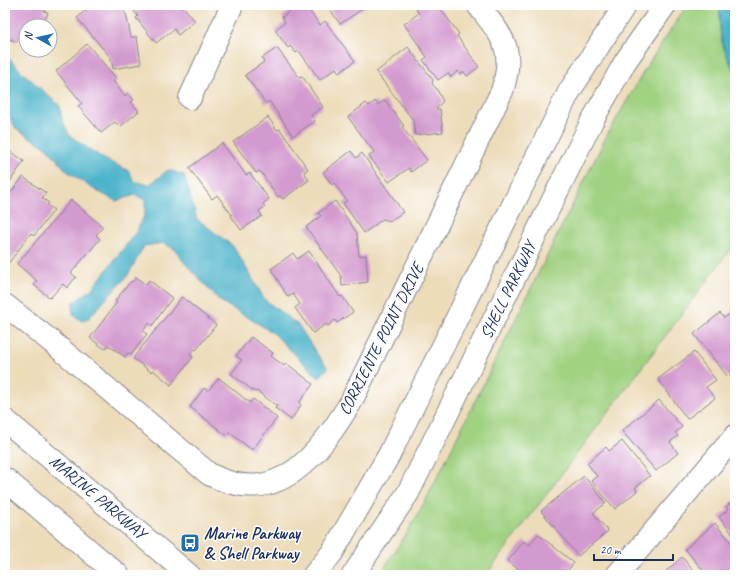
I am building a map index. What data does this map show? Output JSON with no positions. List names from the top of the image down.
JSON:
{
  "streets": {
    "street": ["SHELL PARKWAY", "CORRIENTE POINT DRIVE", "MARINE PARKWAY"]
  },
  "places": {
    "bus stop": ["Marine Parkway & Shell Parkway"]
  },
  "scale_bar": "20 m",
  "north": "left"
}
